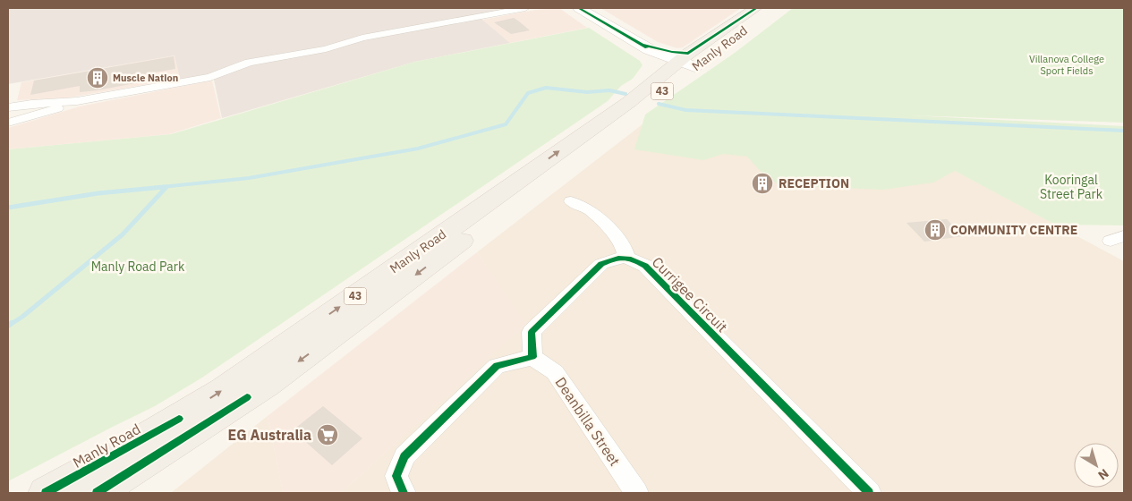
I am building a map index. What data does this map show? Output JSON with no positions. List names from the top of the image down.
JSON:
{
  "streets": {
    "main road": ["Manly Road", "43"],
    "street": ["Currigee Circuit", "Deanbilla Street"]
  },
  "parks": ["Villanova College Sport Fields", "Kooringal Street Park", "Manly Road Park"],
  "places": {
    "building": ["Muscle Nation", "RECEPTION", "COMMUNITY CENTRE"],
    "supermarket": ["EG Australia"]
  },
  "north": "bottom right"
}
